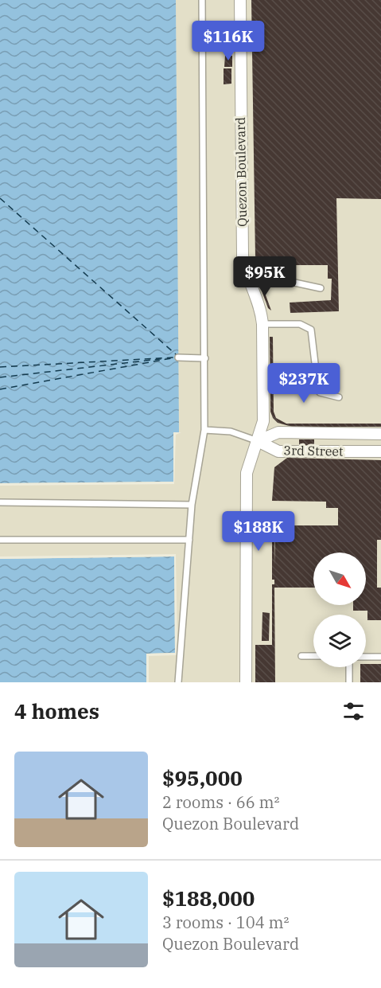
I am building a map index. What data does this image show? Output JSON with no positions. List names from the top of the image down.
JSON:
{
  "streets": {
    "street": ["Quezon Boulevard", "3rd Street"]
  },
  "crossings": [
    ["Quezon Boulevard", "3rd Street"]
  ],
  "north": "bottom right",
  "page": {
    "price": [
      "$116K",
      "$95K",
      "$237K",
      "$188K"
    ],
    "heading": "4 homes",
    "list": [
      {
        "name": "$95,000",
        "note": "2 rooms · 66 m² · Quezon Boulevard"
      },
      {
        "name": "$188,000",
        "note": "3 rooms · 104 m² · Quezon Boulevard"
      }
    ]
  }
}
